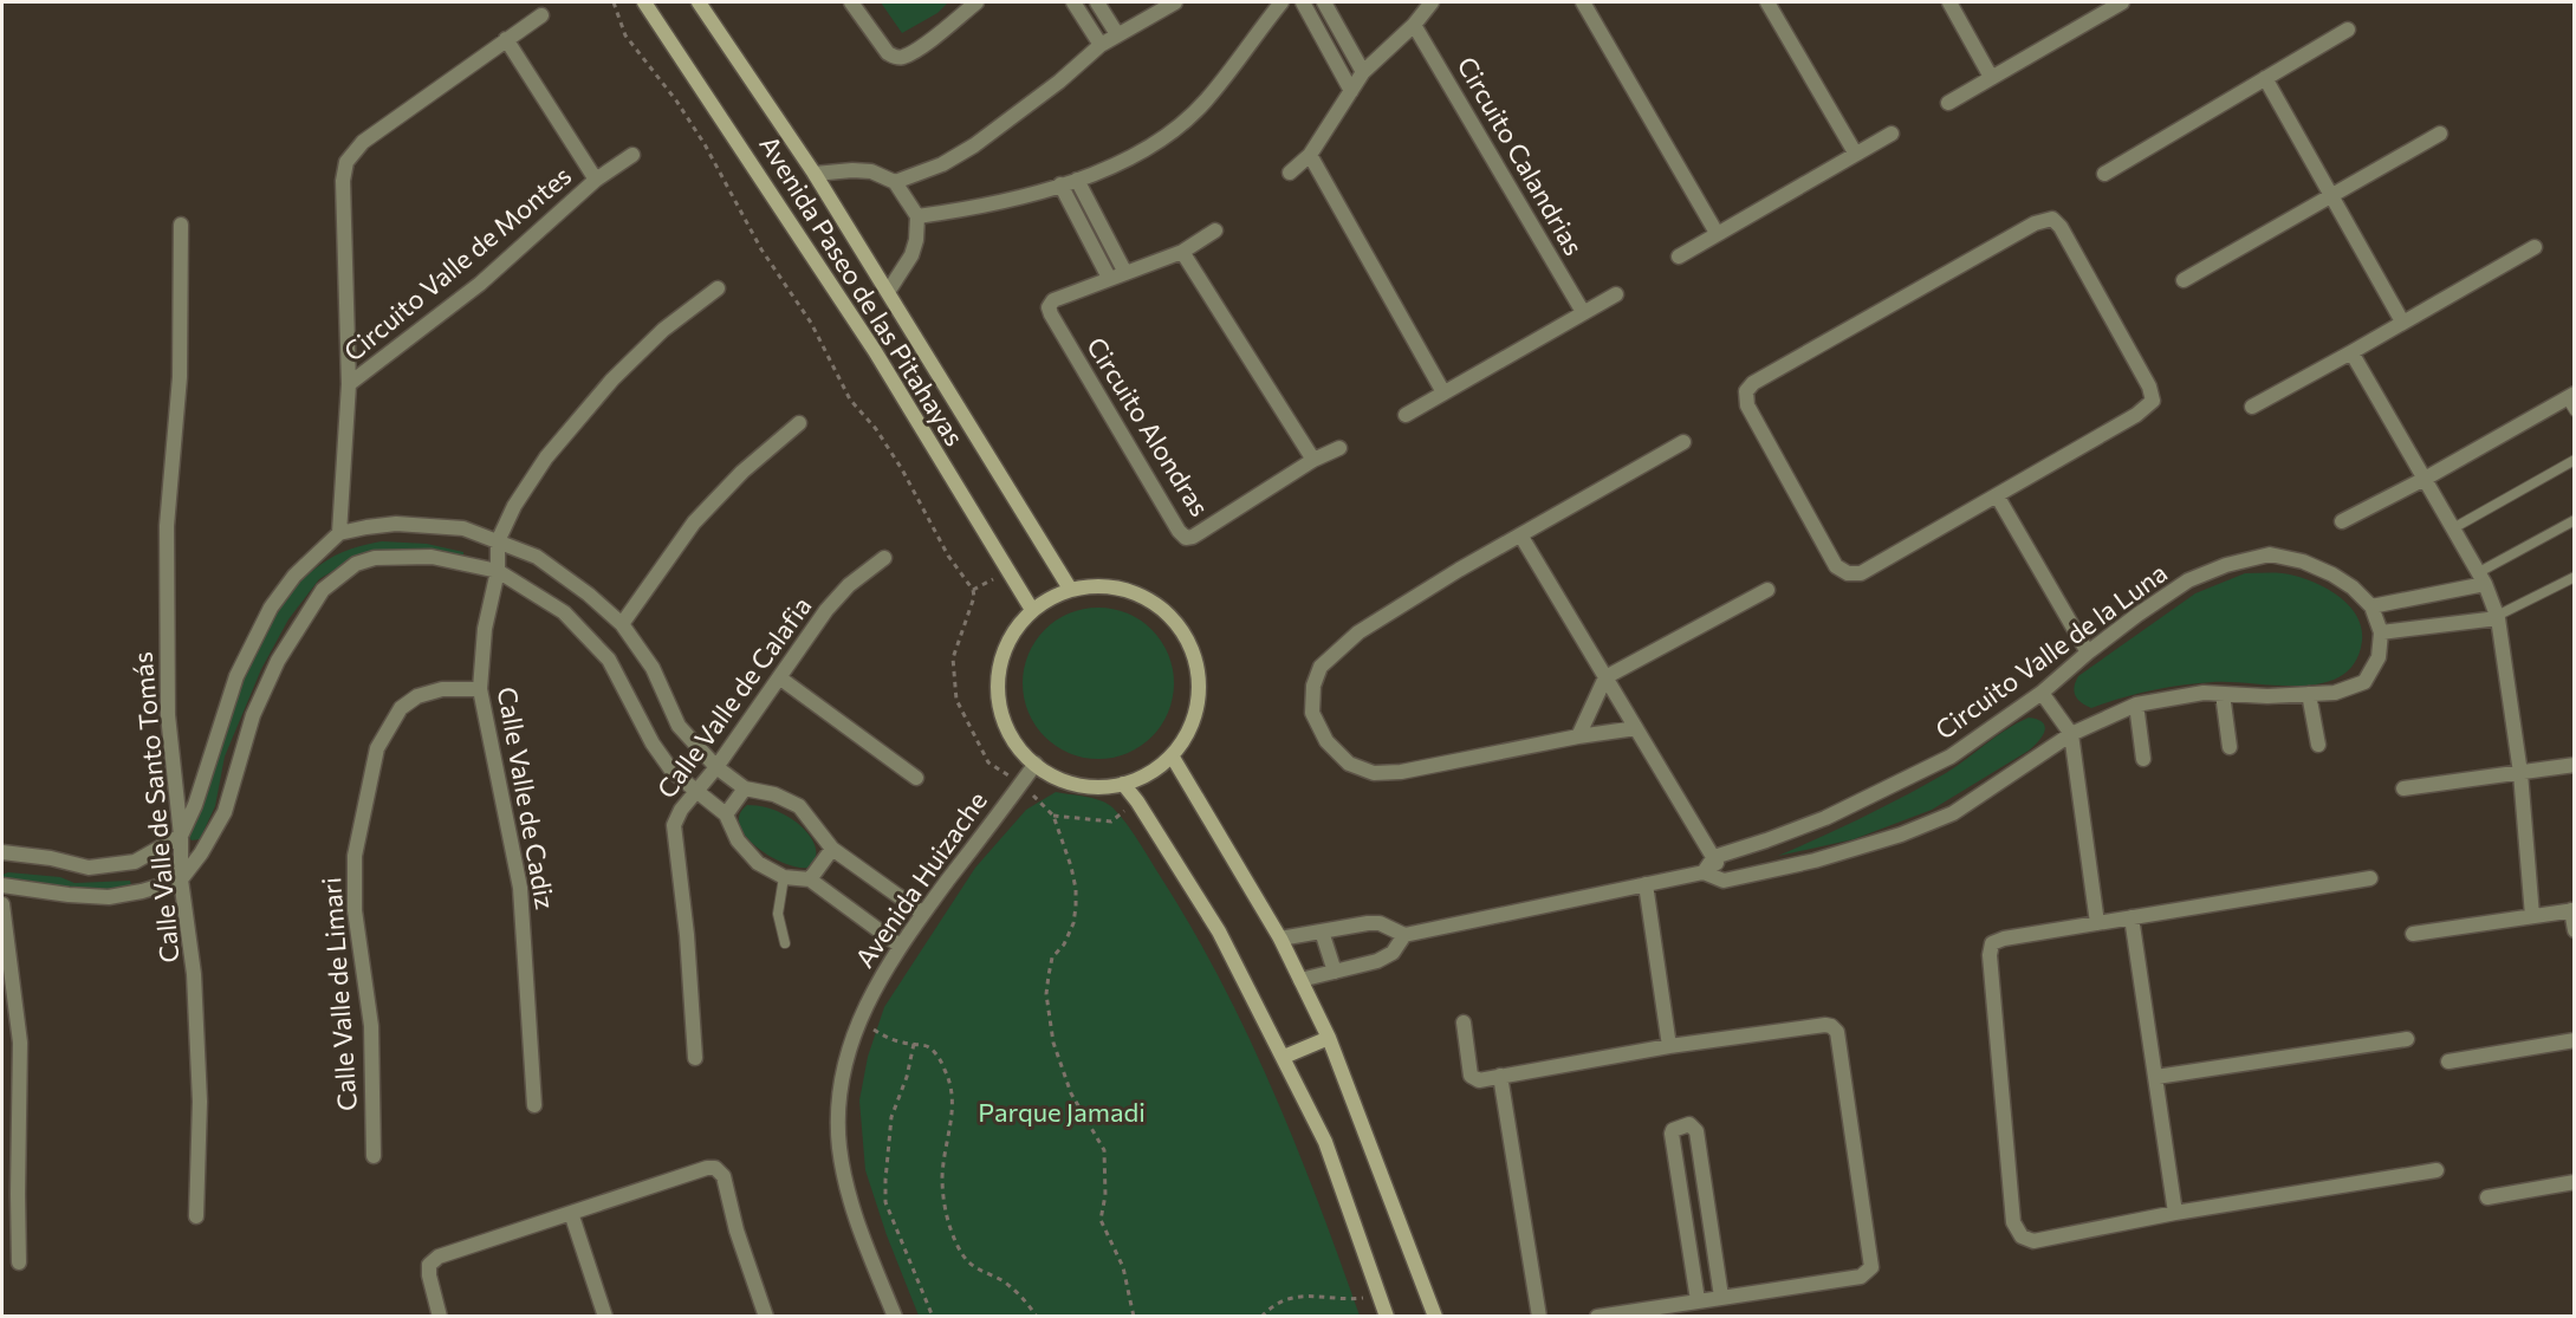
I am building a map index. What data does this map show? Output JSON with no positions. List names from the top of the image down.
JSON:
{
  "streets": {
    "street": [
      "Circuito Calandrias",
      "Circuito Valle de Montes",
      "Avenida Paseo de las Pitahayas",
      "Circuito Alondras",
      "Circuito Valle de la Luna",
      "Calle Valle de Calafia",
      "Calle Valle de Cadiz",
      "Calle Valle de Santo Tomás",
      "Avenida Huizache",
      "Calle Valle de Limari"
    ]
  },
  "crossings": [
    ["Avenida Paseo de las Pitahayas", "Avenida Huizache"],
    ["Calle Valle de Cadiz", "Calle Valle de Limari"]
  ],
  "parks": ["Parque Jamadi"]
}
